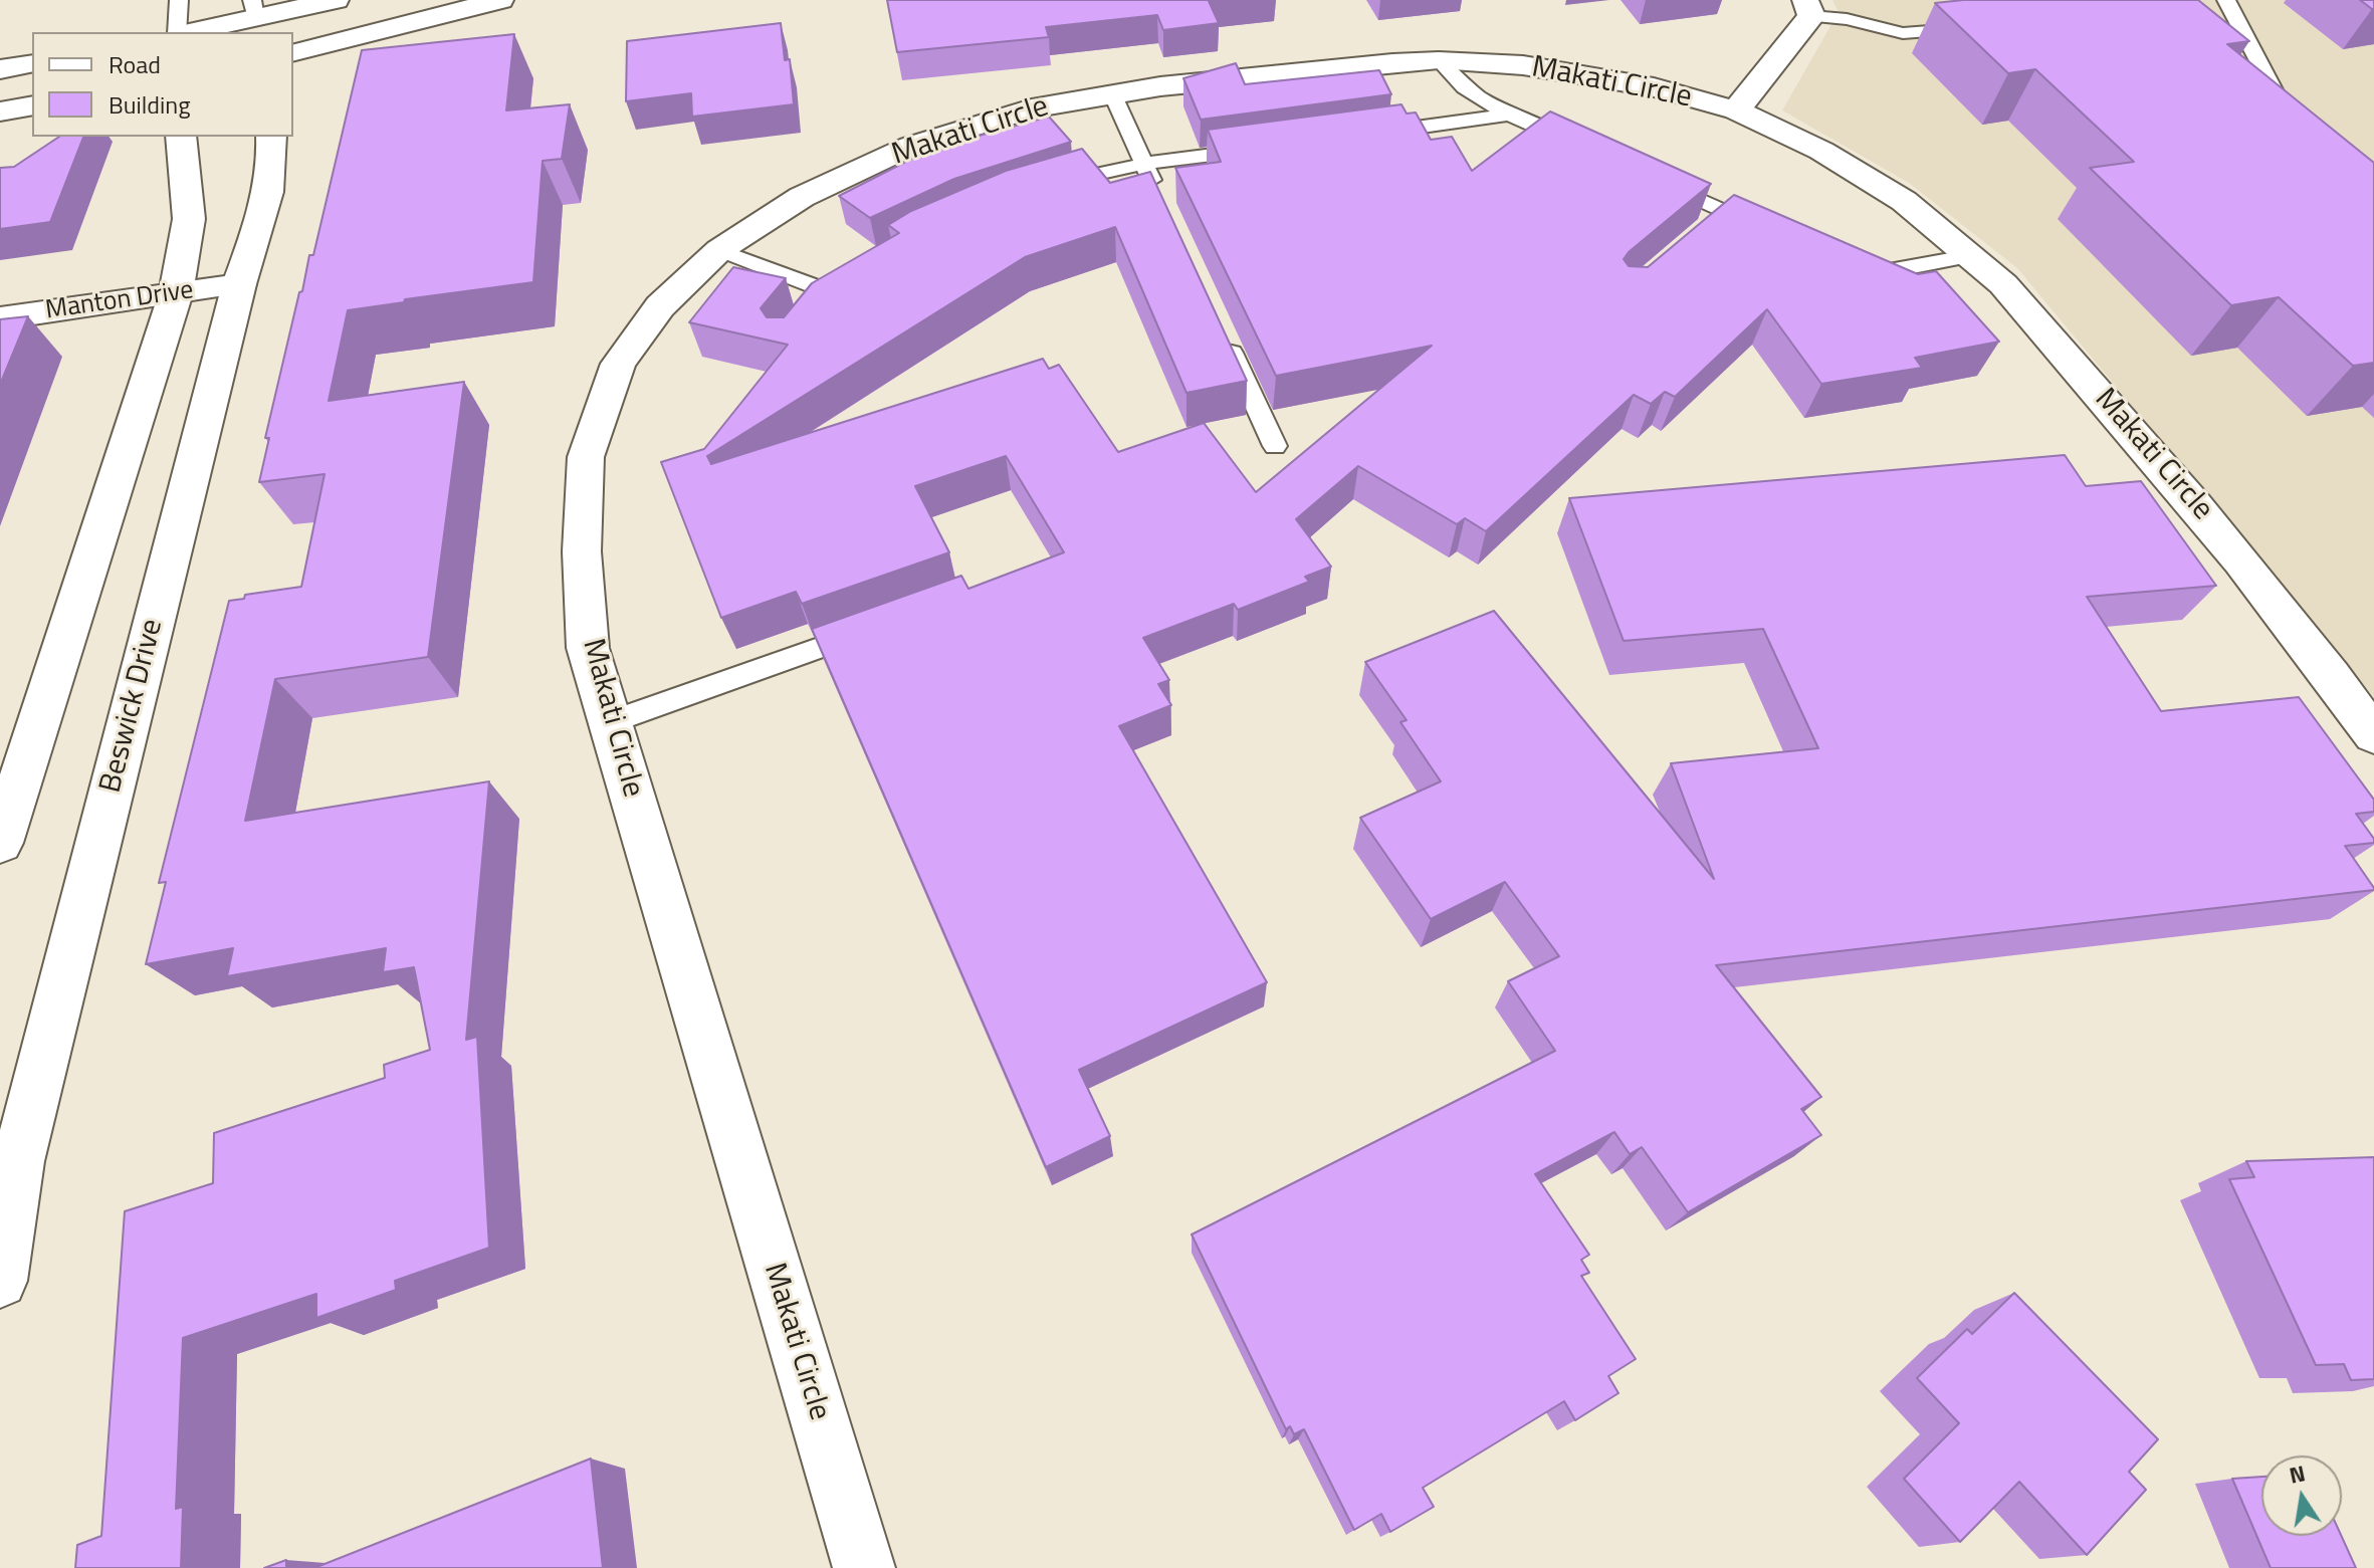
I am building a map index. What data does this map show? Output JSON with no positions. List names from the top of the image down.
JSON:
{
  "streets": {
    "street": ["Makati Circle", "Manton Drive", "Beswick Drive"]
  },
  "crossings": [
    ["Manton Drive", "Beswick Drive"]
  ],
  "legend": ["Road", "Building"],
  "north": "top"
}
